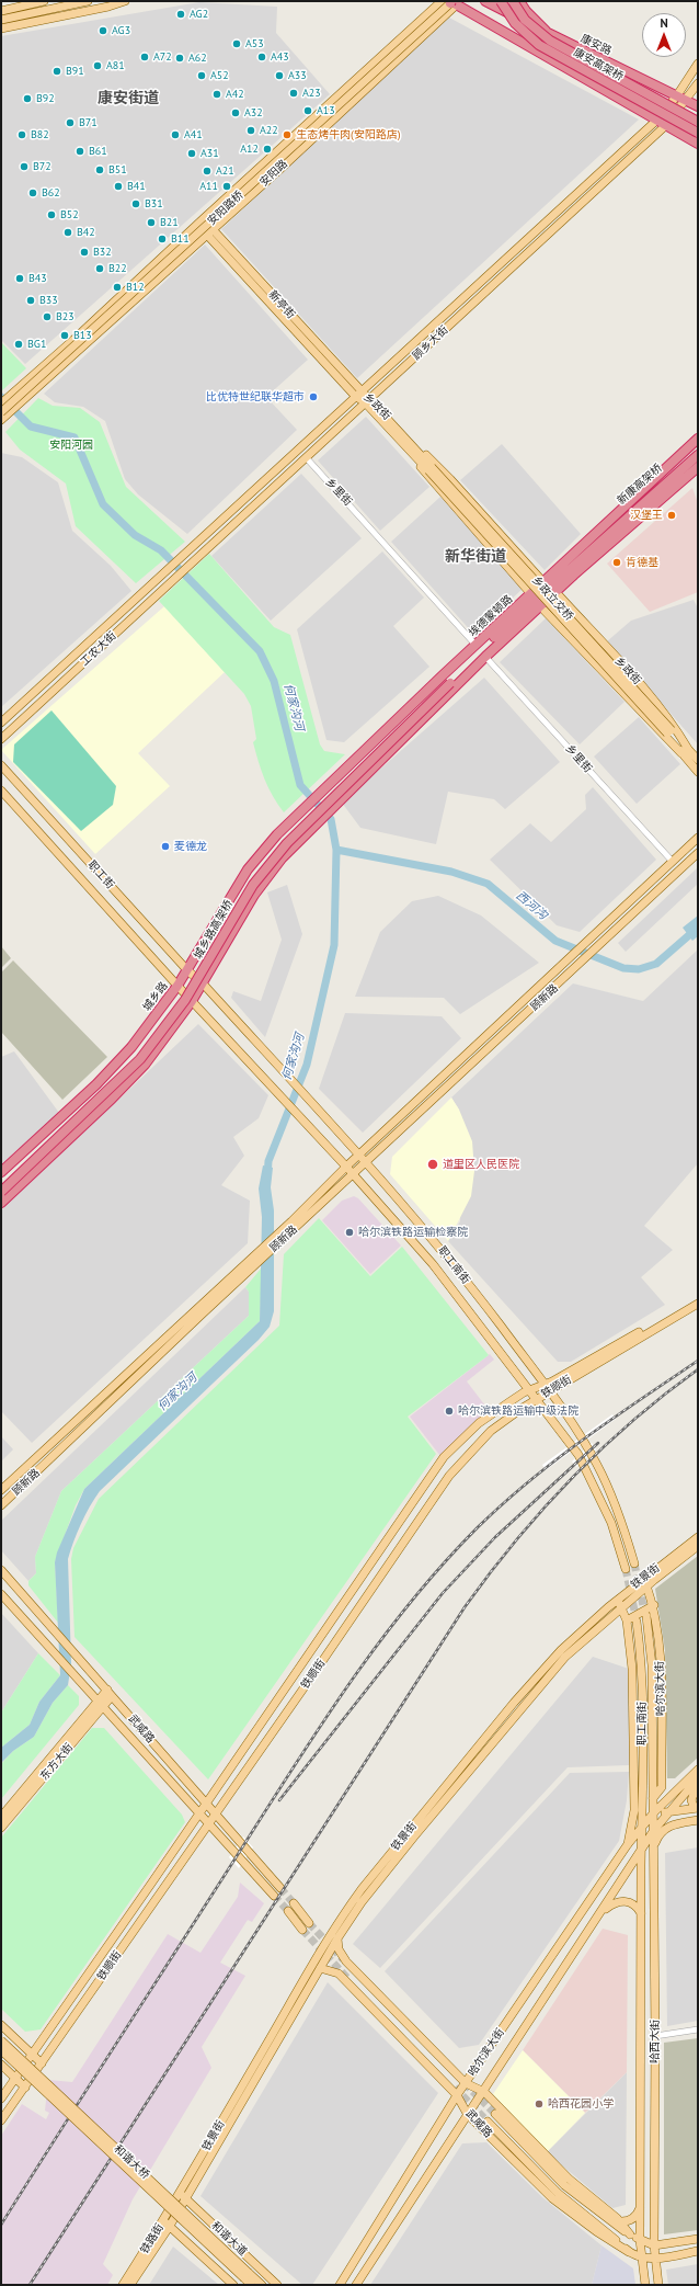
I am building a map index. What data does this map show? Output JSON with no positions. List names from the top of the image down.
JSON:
{
  "streets": {
    "highway": [
      "康安路",
      "康安高架桥",
      "新康高架桥",
      "埃德蒙顿路",
      "城乡路高架桥",
      "城乡路"
    ],
    "main road": [
      "安阳路",
      "安阳路桥",
      "新亭街",
      "顾乡大街",
      "乡政街",
      "乡政立交桥",
      "工农大街",
      "职工街",
      "顾新路",
      "职工南街",
      "铁顺街",
      "铁景街",
      "哈尔滨大街",
      "武威路",
      "东方大街",
      "哈西大街",
      "和谐大桥",
      "铁路街",
      "和谐大道"
    ],
    "street": ["乡里街"]
  },
  "crossings": [
    ["康安路", "顾乡大街"],
    ["安阳路", "安阳路桥"],
    ["安阳路", "新亭街"],
    ["新亭街", "顾乡大街"],
    ["新亭街", "乡政街"],
    ["顾乡大街", "乡政街"],
    ["顾乡大街", "乡里街"],
    ["顾乡大街", "工农大街"],
    ["乡政街", "新康高架桥"],
    ["乡政街", "乡政立交桥"],
    ["乡政街", "埃德蒙顿路"],
    ["新康高架桥", "埃德蒙顿路"],
    ["乡里街", "埃德蒙顿路"],
    ["乡里街", "城乡路"],
    ["乡里街", "顾新路"],
    ["埃德蒙顿路", "城乡路高架桥"],
    ["埃德蒙顿路", "城乡路"],
    ["职工街", "城乡路"],
    ["职工街", "职工南街"],
    ["顾新路", "职工南街"],
    ["职工南街", "铁顺街"],
    ["职工南街", "哈尔滨大街"],
    ["职工南街", "哈西大街"],
    ["铁顺街", "武威路"],
    ["铁景街", "哈尔滨大街"],
    ["铁景街", "武威路"],
    ["铁景街", "铁路街"],
    ["铁景街", "和谐大道"],
    ["哈尔滨大街", "武威路"],
    ["哈尔滨大街", "哈西大街"],
    ["武威路", "东方大街"],
    ["武威路", "哈西大街"],
    ["铁路街", "和谐大道"]
  ],
  "districts": ["康安街道", "新华街道"],
  "water": ["何家沟河", "西河沟"],
  "parks": ["安阳河园"],
  "places": [
    "AG2",
    "AG3",
    "A53",
    "A72",
    "A43",
    "A62",
    "A81",
    "B91",
    "A52",
    "A33",
    "A23",
    "A42",
    "B92",
    "A13",
    "A32",
    "B71",
    "A22",
    "B82",
    "A41",
    "生态烤牛肉(安阳路店)",
    "A12",
    "B61",
    "A31",
    "B72",
    "B51",
    "A21",
    "B41",
    "A11",
    "B62",
    "B31",
    "B52",
    "B21",
    "B42",
    "B11",
    "B32",
    "B22",
    "B43",
    "B12",
    "B33",
    "B23",
    "B13",
    "BG1",
    "比优特世纪联华超市",
    "汉堡王",
    "肯德基",
    "麦德龙",
    "道里区人民医院",
    "哈尔滨铁路运输检察院",
    "哈尔滨铁路运输中级法院",
    "哈西花园小学"
  ],
  "north": "top"
}
